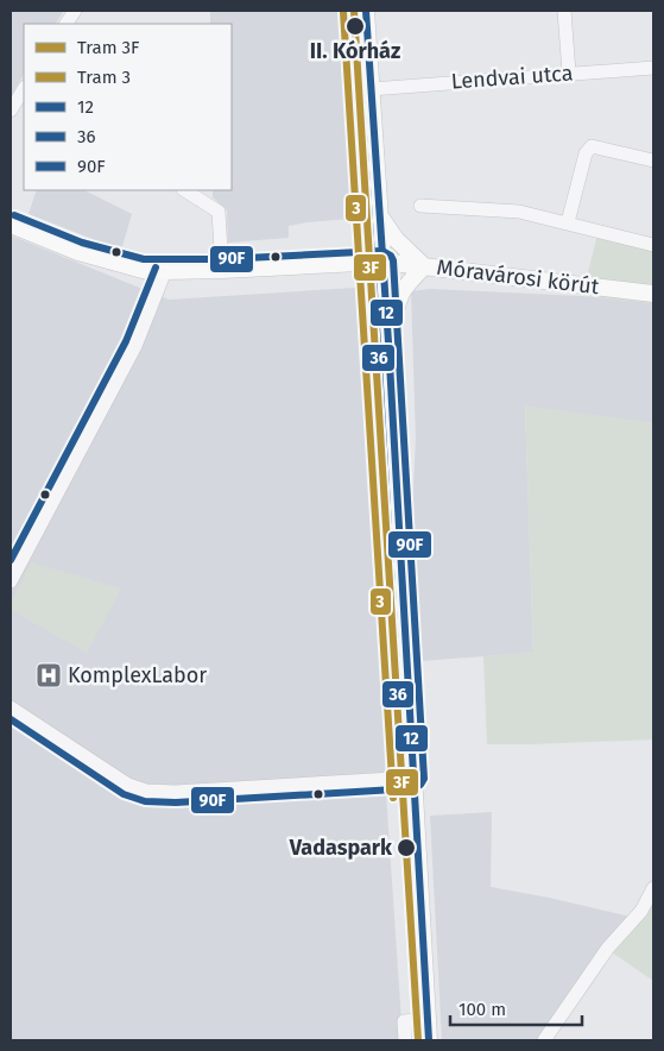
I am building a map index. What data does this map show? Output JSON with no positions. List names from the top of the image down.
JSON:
{
  "streets": {
    "main road": ["Móravárosi körút"],
    "street": ["Lendvai utca"]
  },
  "places": {
    "other": ["II. Kórház", "Vadaspark"],
    "hospital": ["KomplexLabor"]
  },
  "lines": [
    "tram line 3F",
    "transit line 12",
    "tram line 3",
    "transit line 36",
    "transit line 90F"
  ],
  "legend": [
    "Tram 3F",
    "Tram 3",
    "12",
    "36",
    "90F"
  ],
  "scale_bar": "100 m"
}
